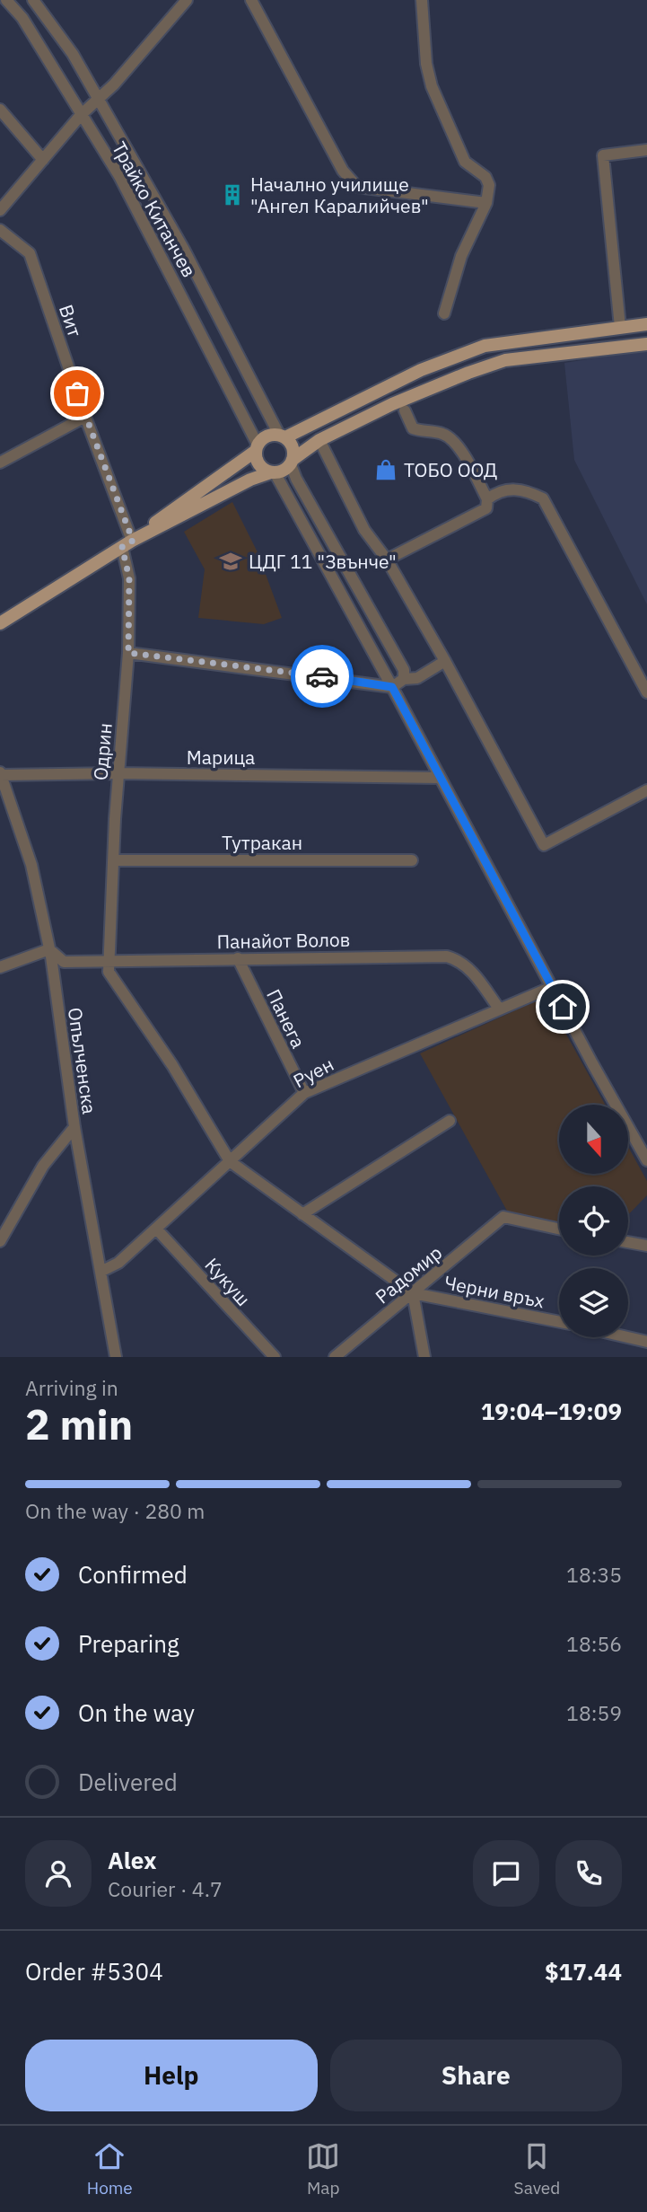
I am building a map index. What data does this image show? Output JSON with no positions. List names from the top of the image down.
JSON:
{
  "streets": {
    "street": [
      "Трайко Китанчев",
      "Вит",
      "Одрин",
      "Марица",
      "Тутракан",
      "Панайот Волов",
      "Панега",
      "Опълченска",
      "Руен",
      "Радомир",
      "Кукуш",
      "Черни връх"
    ]
  },
  "crossings": [
    ["Вит", "Одрин"],
    ["Одрин", "Марица"],
    ["Одрин", "Тутракан"],
    ["Одрин", "Панайот Волов"],
    ["Марица", "Опълченска"],
    ["Панайот Волов", "Панега"],
    ["Панайот Волов", "Опълченска"],
    ["Панайот Волов", "Руен"],
    ["Панега", "Руен"],
    ["Опълченска", "Руен"],
    ["Руен", "Кукуш"],
    ["Радомир", "Черни връх"]
  ],
  "places": {
    "building": ["Начално училище \"Ангел Каралийчев\""],
    "shop": ["ТОБО ООД"],
    "school or university": ["ЦДГ 11 \"Звънче\""]
  },
  "north": "bottom",
  "page": {
    "heading": ["2 min", "Arriving in", "19:04–19:09"],
    "panel": [
      "Alex",
      "Courier · 4.7",
      "Order #5304",
      "$17.44"
    ],
    "bar": "On the way · 280 m",
    "list": [
      ["Confirmed", "18:35"],
      ["Preparing", "18:56"],
      ["On the way", "18:59"],
      "Delivered"
    ],
    "buttons": ["Help", "Share"],
    "tabs": ["Home", "Map", "Saved"]
  }
}
